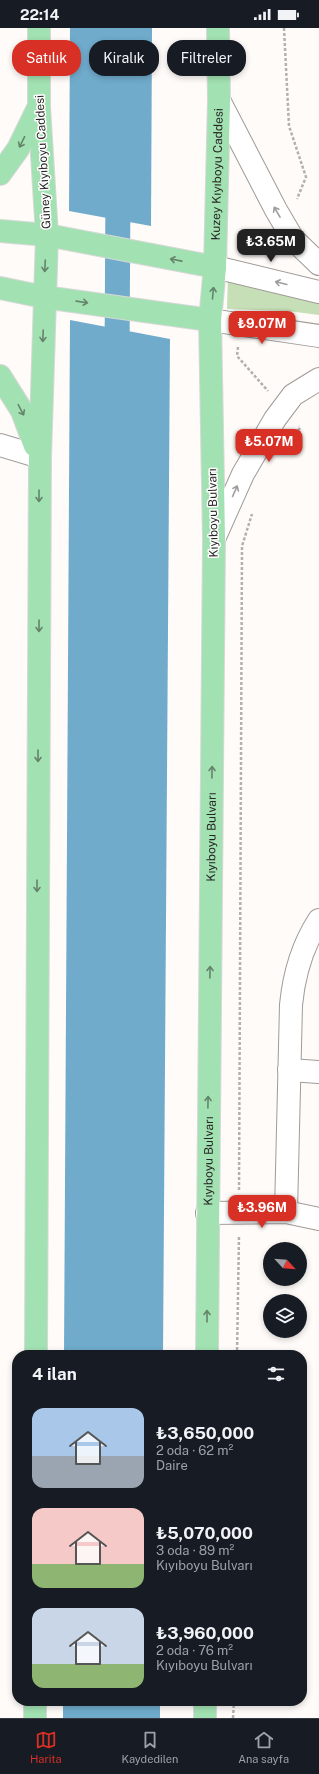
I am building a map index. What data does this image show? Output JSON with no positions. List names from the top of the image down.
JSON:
{
  "streets": {
    "main road": ["Güney Kıyıboyu Caddesi", "Kuzey Kıyıboyu Caddesi", "Kıyıboyu Bulvarı"]
  },
  "crossings": [
    ["Kuzey Kıyıboyu Caddesi", "Kıyıboyu Bulvarı"]
  ],
  "one_way": ["Güney Kıyıboyu Caddesi"],
  "north": "bottom right",
  "page": {
    "status": "22:14",
    "chip": ["Satılık", "Kiralık", "Filtreler"],
    "price": [
      "₺3.65M",
      "₺9.07M",
      "₺5.07M",
      "₺3.96M"
    ],
    "heading": "4 ilan",
    "list": [
      {
        "name": "₺3,650,000",
        "note": "2 oda · 62 m² · Daire"
      },
      {
        "name": "₺5,070,000",
        "note": "3 oda · 89 m² · Kıyıboyu Bulvarı"
      },
      {
        "name": "₺3,960,000",
        "note": "2 oda · 76 m² · Kıyıboyu Bulvarı"
      }
    ],
    "tabs": ["Harita", "Kaydedilen", "Ana sayfa"]
  }
}
